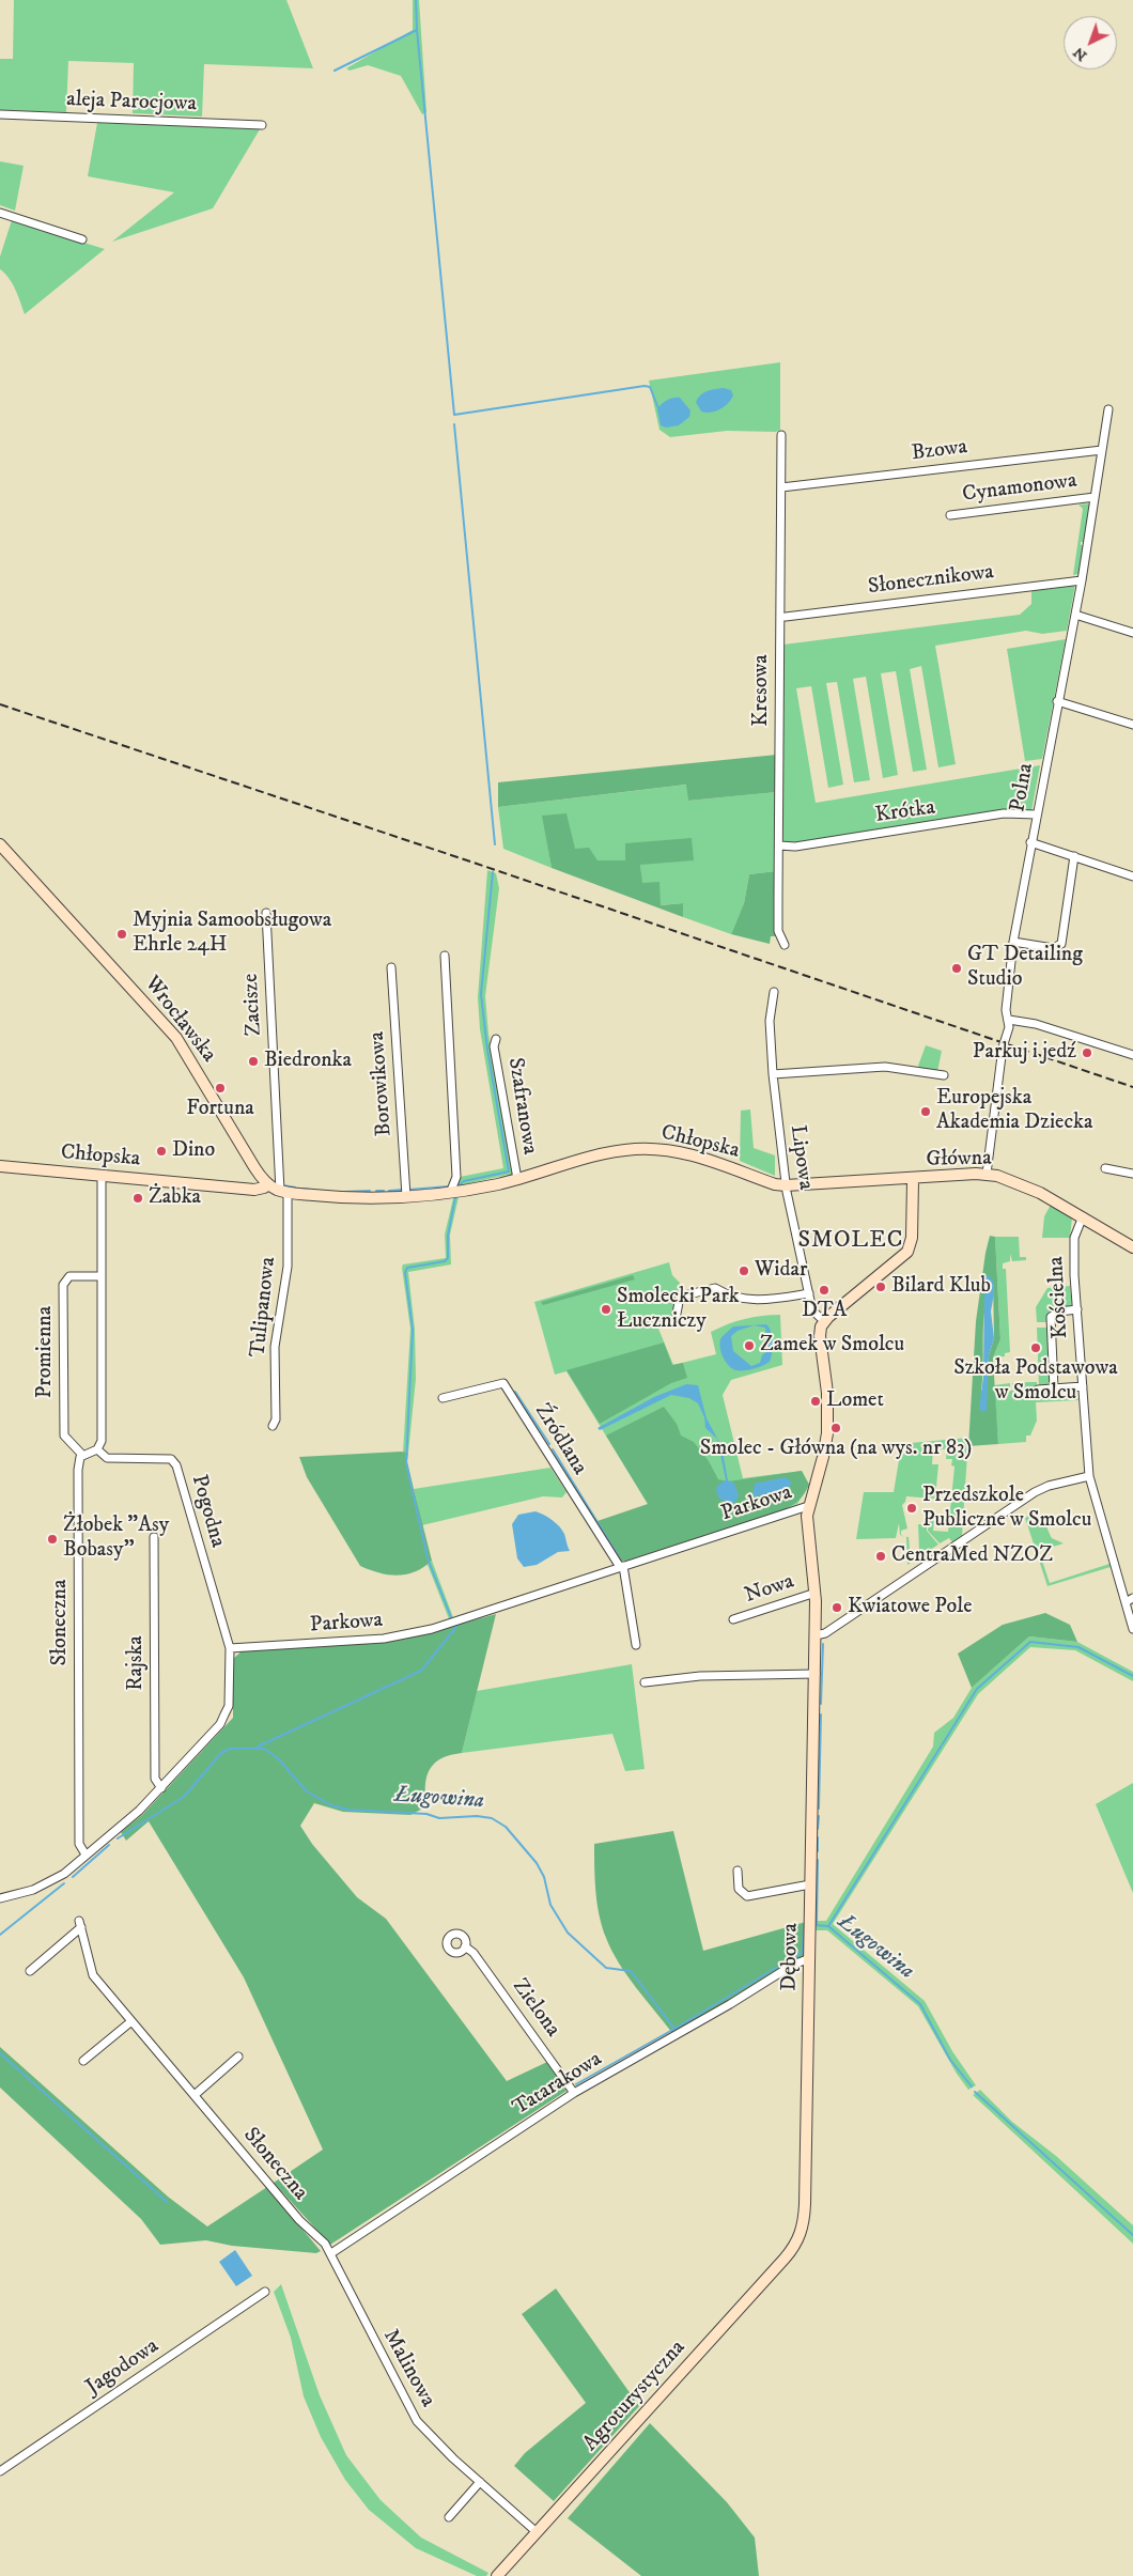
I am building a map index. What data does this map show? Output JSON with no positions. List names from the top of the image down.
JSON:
{
  "streets": {
    "street": [
      "aleja Parocjowa",
      "Bzowa",
      "Cynamonowa",
      "Słonecznikowa",
      "Kresowa",
      "Polna",
      "Krótka",
      "Zacisze",
      "Wrocławska",
      "Borowikowa",
      "Szafranowa",
      "Chłopska",
      "Lipowa",
      "Główna",
      "Kościelna",
      "Tulipanowa",
      "Promienna",
      "Źródlana",
      "Parkowa",
      "Pogodna",
      "Nowa",
      "Słoneczna",
      "Rajska",
      "Dębowa",
      "Zielona",
      "Tatarakowa",
      "Jagodowa",
      "Malinowa",
      "Agroturystyczna"
    ]
  },
  "crossings": [
    ["Bzowa", "Kresowa"],
    ["Bzowa", "Polna"],
    ["Cynamonowa", "Polna"],
    ["Słonecznikowa", "Polna"],
    ["Kresowa", "Krótka"],
    ["Polna", "Krótka"],
    ["Polna", "Główna"],
    ["Zacisze", "Chłopska"],
    ["Zacisze", "Tulipanowa"],
    ["Wrocławska", "Chłopska"],
    ["Borowikowa", "Chłopska"],
    ["Szafranowa", "Chłopska"],
    ["Chłopska", "Lipowa"],
    ["Chłopska", "Główna"],
    ["Chłopska", "Tulipanowa"],
    ["Lipowa", "Główna"],
    ["Główna", "Kościelna"],
    ["Promienna", "Słoneczna"],
    ["Źródlana", "Parkowa"],
    ["Parkowa", "Pogodna"],
    ["Parkowa", "Dębowa"],
    ["Nowa", "Dębowa"],
    ["Słoneczna", "Tatarakowa"],
    ["Słoneczna", "Malinowa"],
    ["Dębowa", "Tatarakowa"],
    ["Dębowa", "Agroturystyczna"],
    ["Zielona", "Tatarakowa"],
    ["Tatarakowa", "Malinowa"],
    ["Malinowa", "Agroturystyczna"]
  ],
  "districts": ["SMOLEC"],
  "water": ["Ługowina"],
  "places": [
    "Myjnia Samoobsługowa Ehrle 24H",
    "GT Detailing Studio",
    "Parkuj i jedź",
    "Biedronka",
    "Fortuna",
    "Europejska Akademia Dziecka",
    "Dino",
    "Żabka",
    "Widar",
    "Bilard Klub",
    "DTA",
    "Smolecki Park Łuczniczy",
    "Zamek w Smolcu",
    "Szkoła Podstawowa w Smolcu",
    "Lomet",
    "Smolec - Główna (na wys. nr 83)",
    "Przedszkole Publiczne w Smolcu",
    "Żłobek \"Asy Bobasy\"",
    "CentraMed NZOZ",
    "Kwiatowe Pole"
  ],
  "north": "bottom left"
}
